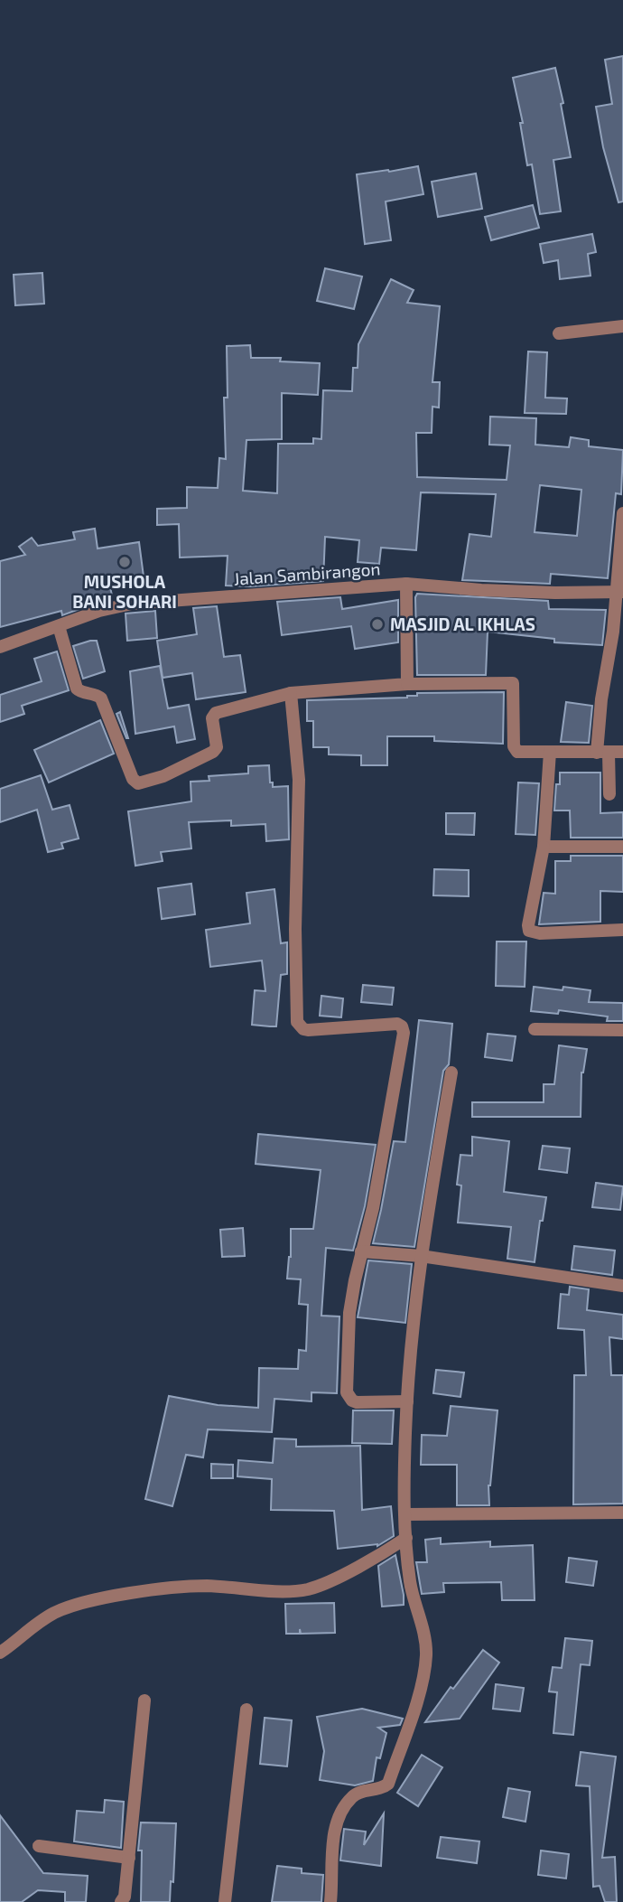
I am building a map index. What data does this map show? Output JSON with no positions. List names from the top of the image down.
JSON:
{
  "streets": {
    "street": ["Jalan Sambirangon"]
  },
  "places": ["MUSHOLA BANI SOHARI", "MASJID AL IKHLAS"]
}
